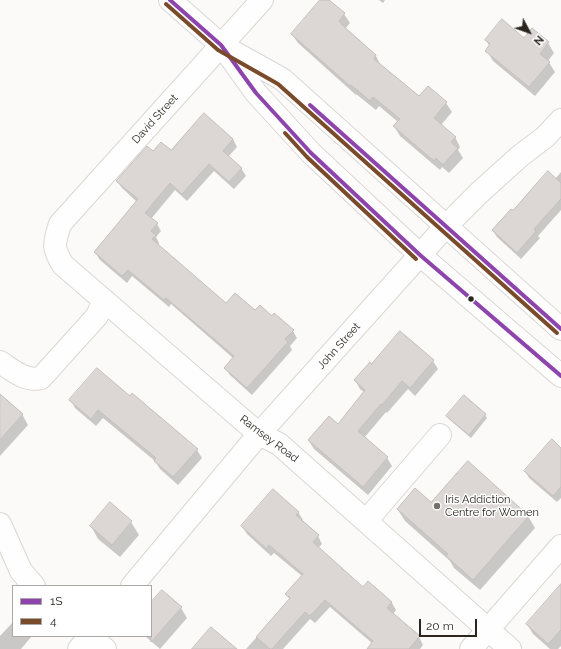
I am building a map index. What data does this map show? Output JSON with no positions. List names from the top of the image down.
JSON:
{
  "streets": {
    "street": ["David Street", "John Street", "Ramsey Road"]
  },
  "crossings": [
    ["David Street", "Ramsey Road"],
    ["John Street", "Ramsey Road"]
  ],
  "places": ["Iris Addiction Centre for Women"],
  "lines": ["transit line 1S", "transit line 4"],
  "legend": ["1S", "4"],
  "scale_bar": "20 m",
  "north": "bottom right"
}
